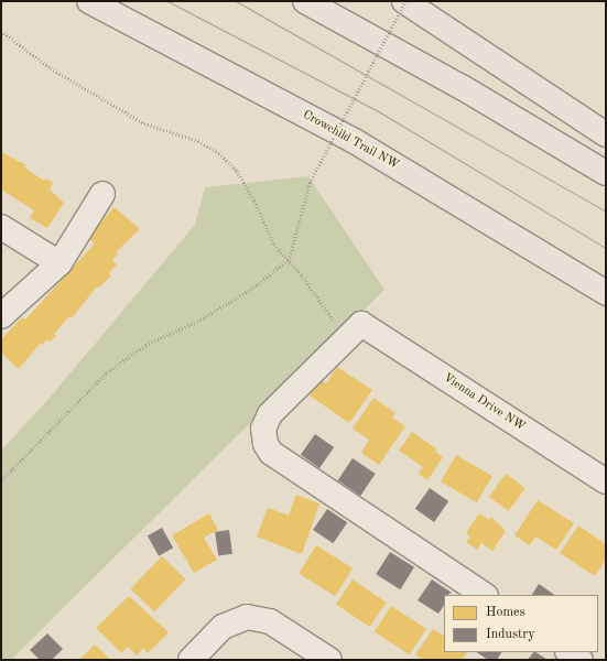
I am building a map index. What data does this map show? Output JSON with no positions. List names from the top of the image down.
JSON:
{
  "streets": {
    "highway": ["Crowchild Trail NW"],
    "street": ["Vienna Drive NW"]
  },
  "legend": ["Homes", "Industry"]
}
